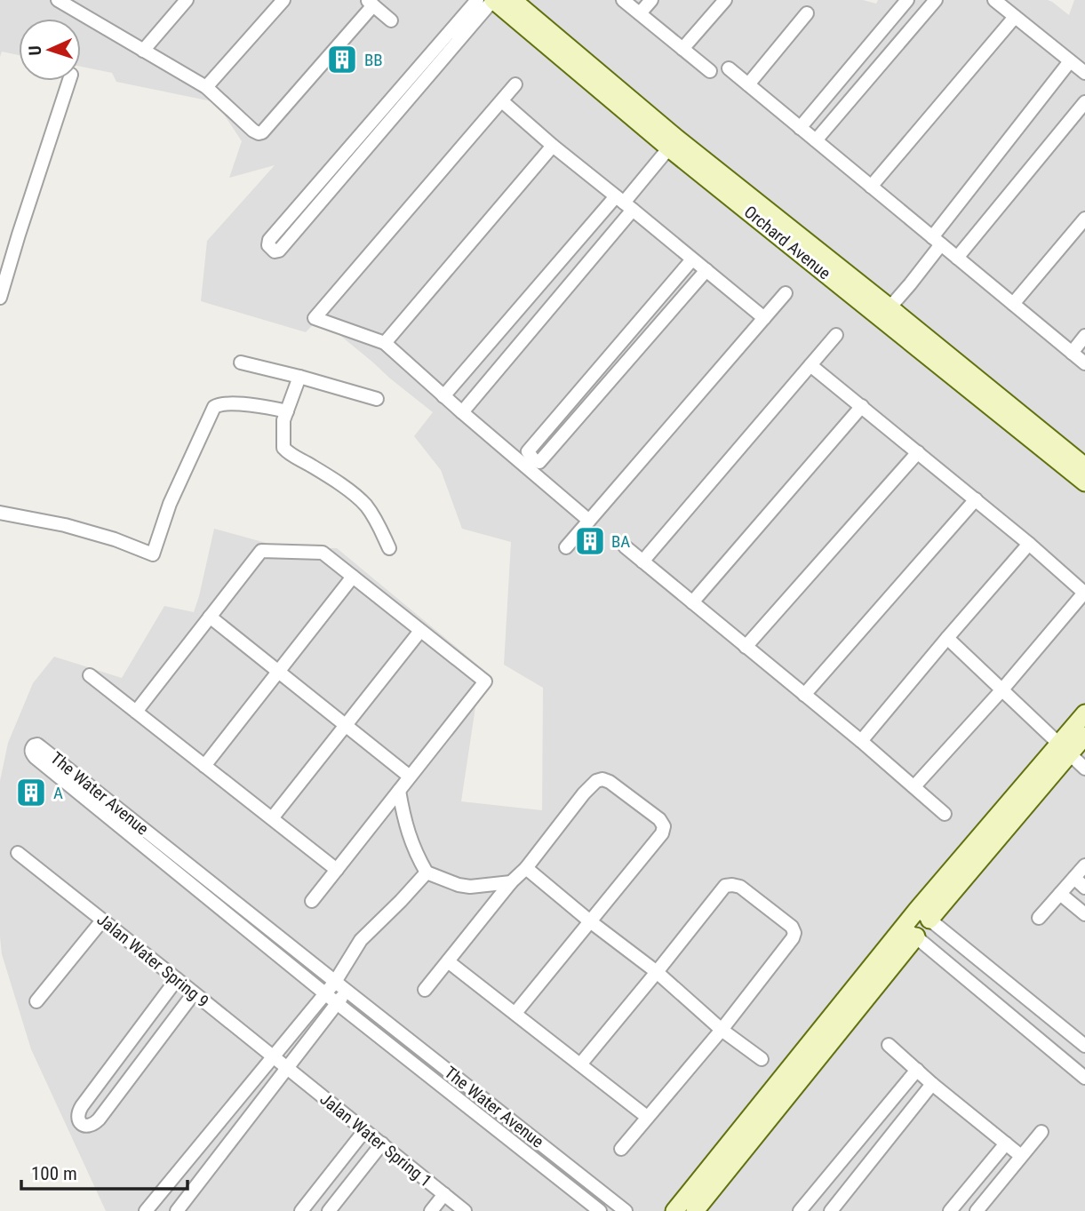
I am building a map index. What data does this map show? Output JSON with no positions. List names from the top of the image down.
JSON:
{
  "streets": {
    "street": [
      "Orchard Avenue",
      "The Water Avenue",
      "Jalan Water Spring 9",
      "Jalan Water Spring 1"
    ]
  },
  "crossings": [
    ["Jalan Water Spring 9", "Jalan Water Spring 1"]
  ],
  "places": {
    "building": ["BB", "BA", "A"]
  },
  "scale_bar": "100 m",
  "north": "left"
}
